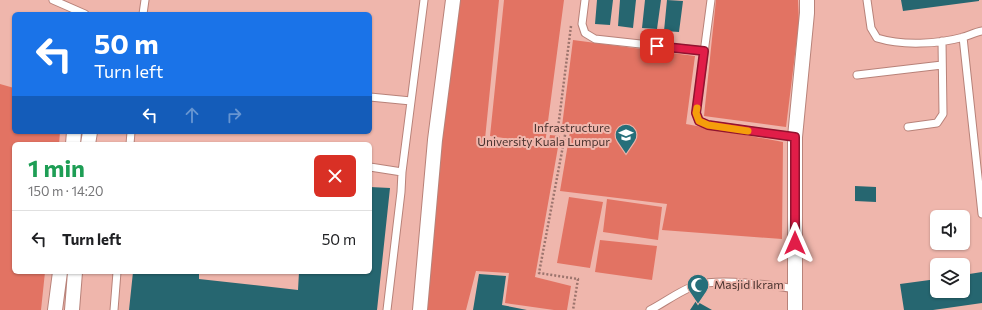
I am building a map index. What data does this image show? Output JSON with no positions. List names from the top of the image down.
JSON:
{
  "places": {
    "school or university": ["Infrastructure University Kuala Lumpur"],
    "mosque": ["Masjid Ikram"]
  },
  "page": {
    "turn": ["50 m", "Turn left"],
    "heading": ["1 min", "150 m · 14:20"],
    "list": [
      {
        "name": "Turn left",
        "value": "50 m"
      }
    ]
  }
}
